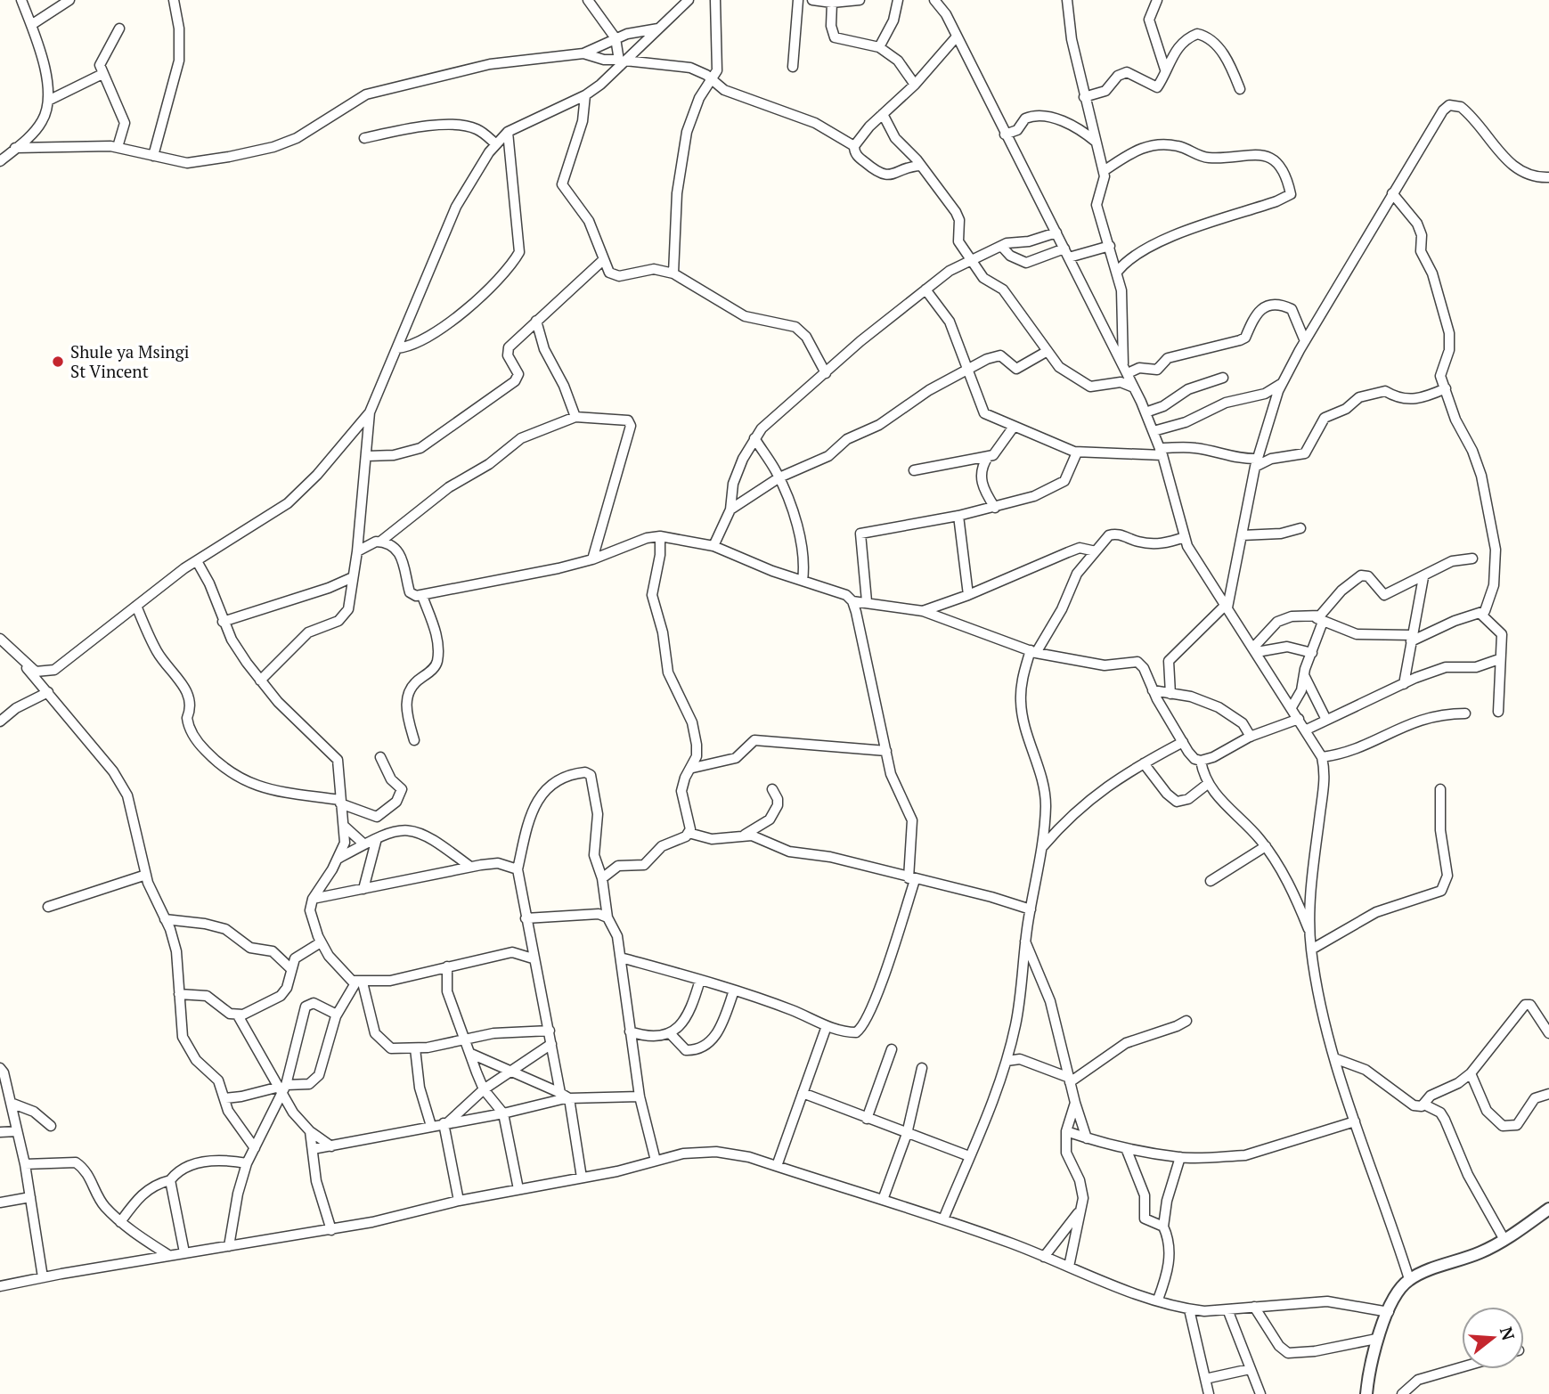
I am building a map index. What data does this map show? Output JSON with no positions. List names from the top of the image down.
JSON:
{
  "places": ["Shule ya Msingi St Vincent"],
  "north": "right"
}
